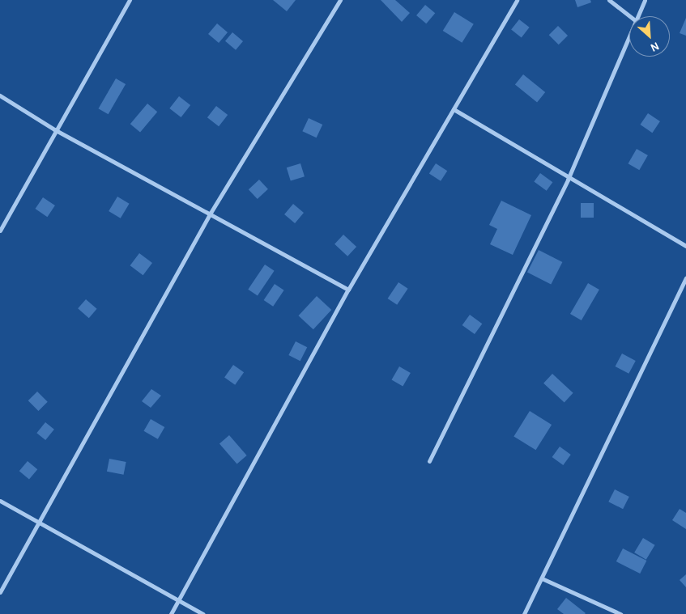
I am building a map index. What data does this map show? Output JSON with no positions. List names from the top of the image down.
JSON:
{
  "north": "bottom right"
}
